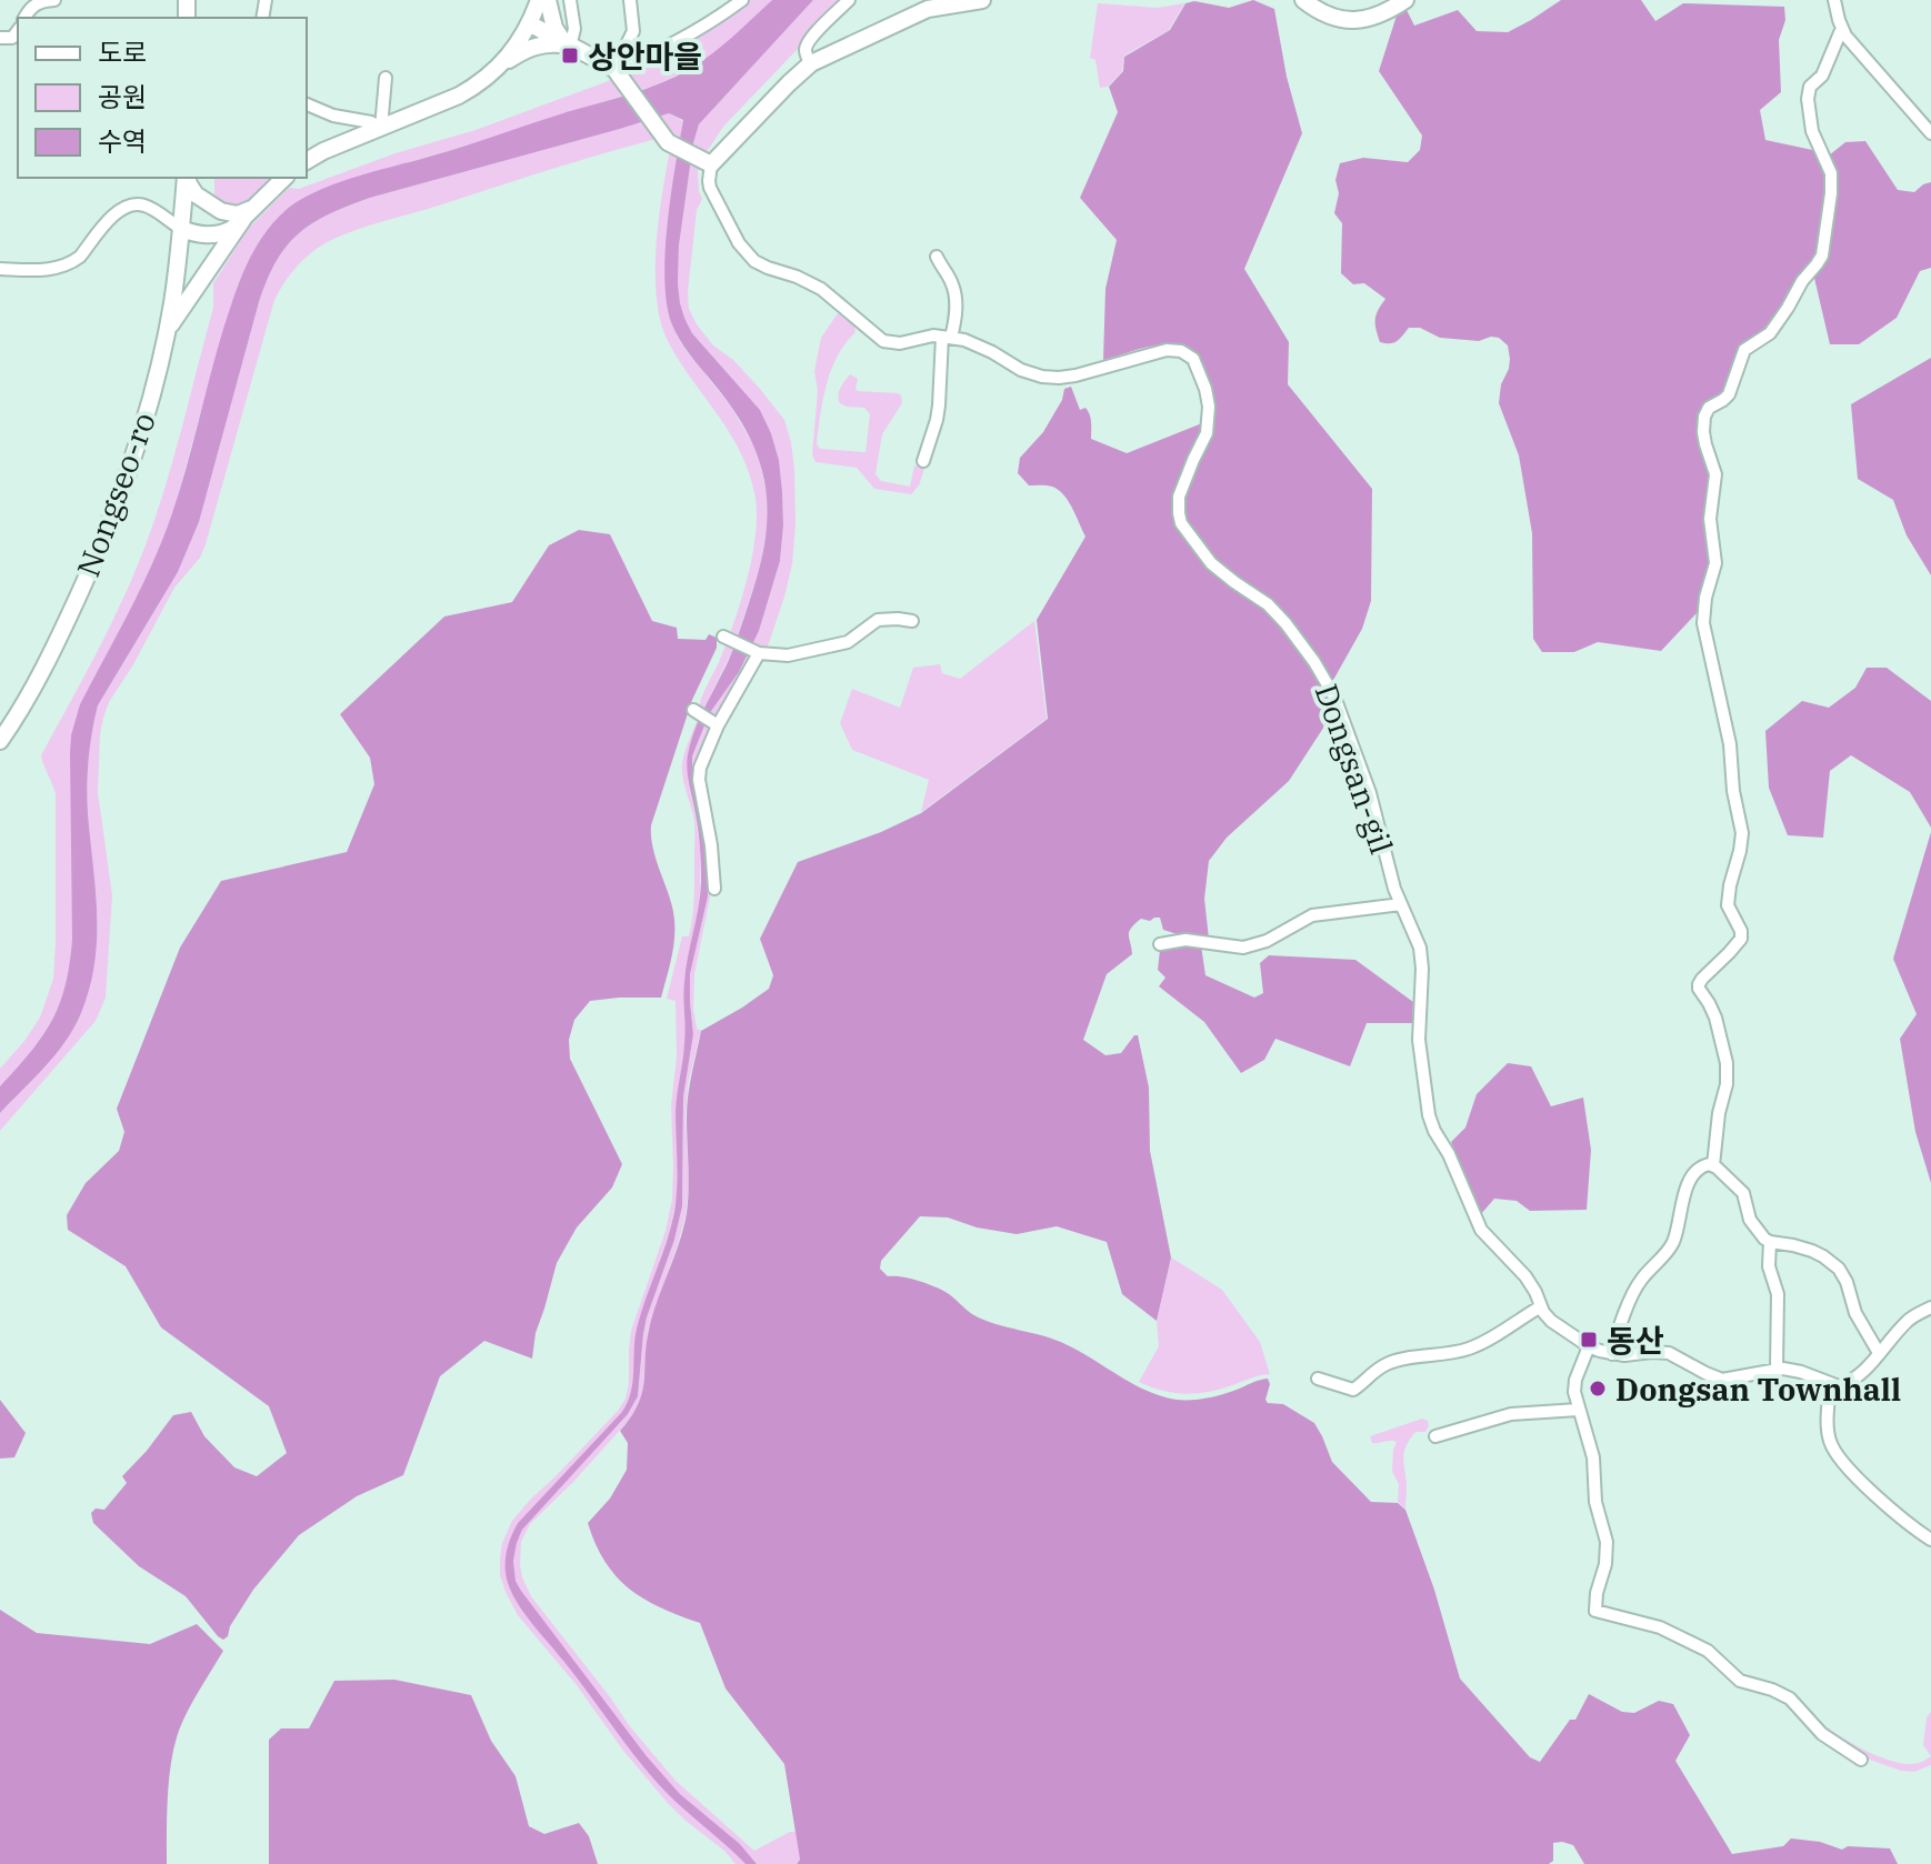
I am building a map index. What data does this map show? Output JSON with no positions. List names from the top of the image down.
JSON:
{
  "streets": {
    "street": ["Nongseo-ro", "Dongsan-gil"]
  },
  "places": {
    "transit": ["상안마을", "동산"],
    "other": ["Dongsan Townhall"]
  },
  "legend": ["도로", "공원", "수역"]
}
